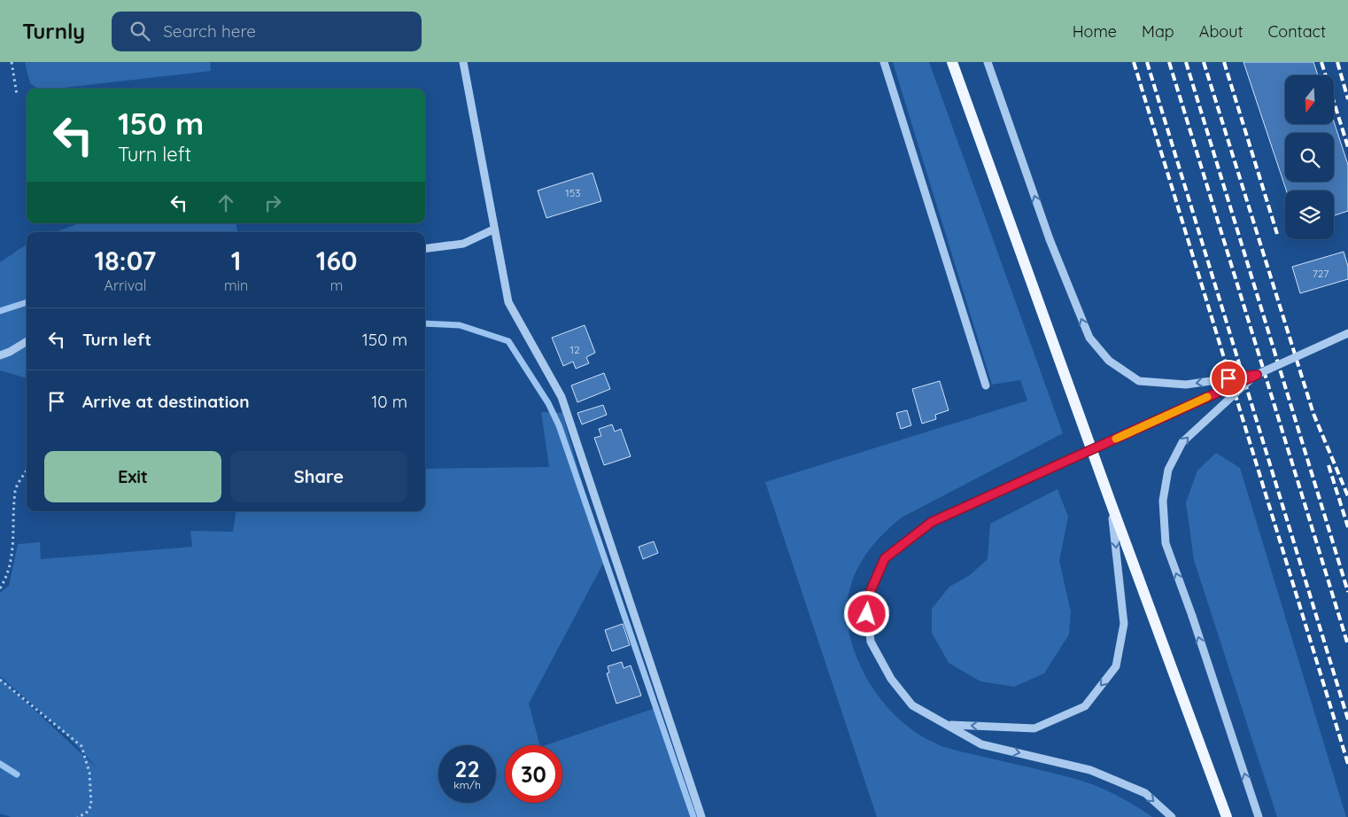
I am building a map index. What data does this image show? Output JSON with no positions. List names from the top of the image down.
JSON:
{
  "house_numbers": ["153", "727", "12"],
  "north": "bottom",
  "page": {
    "header": "Turnly",
    "search": "Search here",
    "nav": [
      "Home",
      "Map",
      "About",
      "Contact"
    ],
    "turn": ["150 m", "Turn left"],
    "eta": [
      "18:07",
      "Arrival",
      "1",
      "min",
      "160",
      "m"
    ],
    "list": [
      {
        "name": "Turn left",
        "value": "150 m"
      },
      {
        "name": "Arrive at destination",
        "value": "10 m"
      }
    ],
    "buttons": ["Exit", "Share"],
    "speed": "22 km/h",
    "limit": "30"
  }
}
